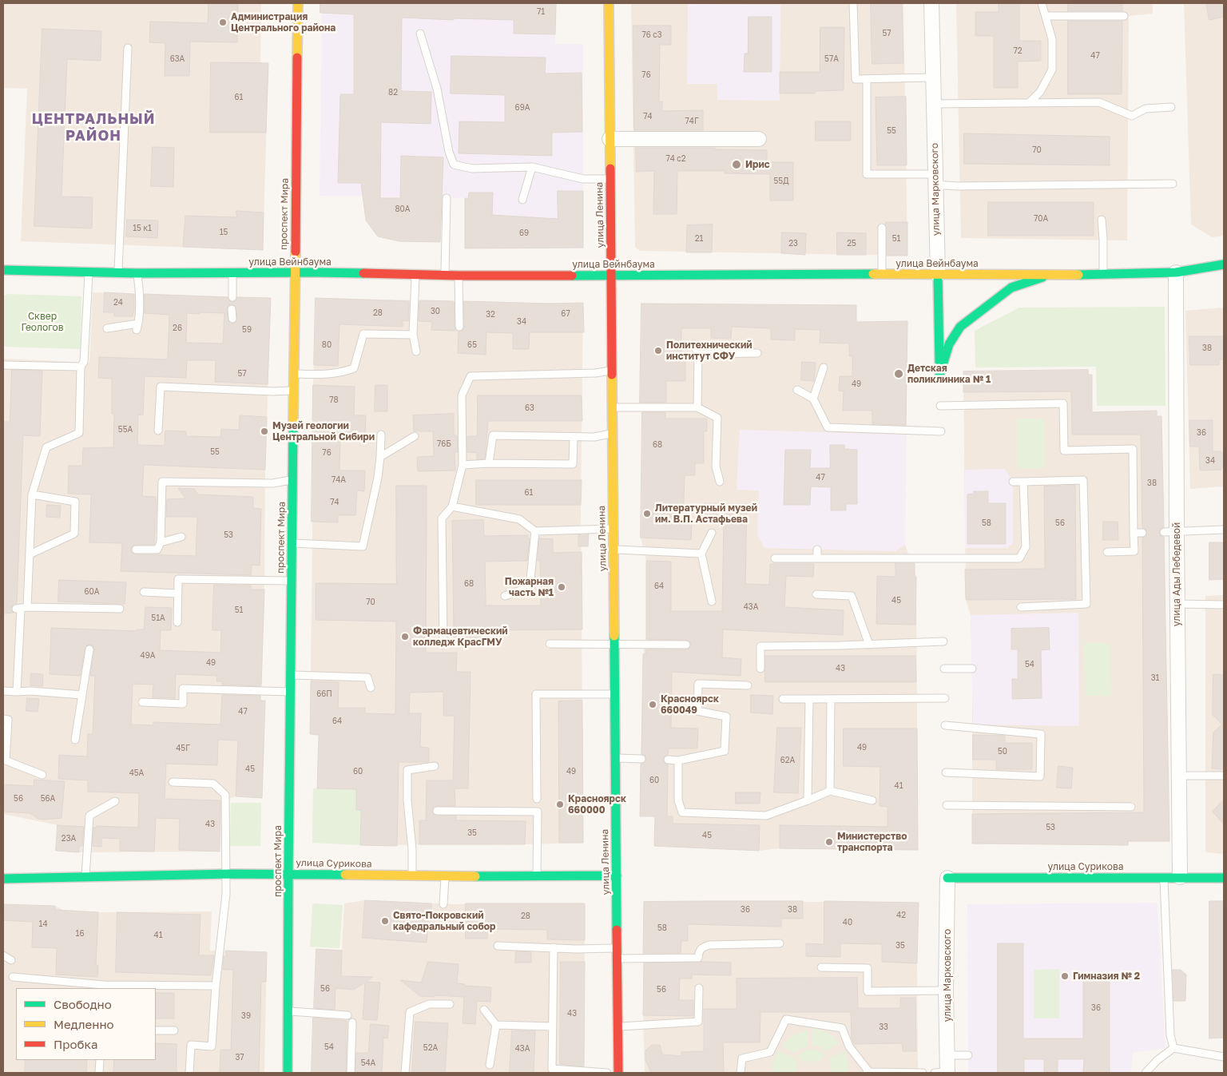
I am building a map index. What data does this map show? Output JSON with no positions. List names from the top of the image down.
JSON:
{
  "streets": {
    "main road": [
      "улица Марковского",
      "проспект Мира",
      "улица Ленина",
      "улица Вейнбаума",
      "улица Сурикова"
    ],
    "street": ["улица Ады Лебедевой"]
  },
  "crossings": [
    ["улица Марковского", "улица Вейнбаума"],
    ["улица Марковского", "улица Сурикова"],
    ["проспект Мира", "улица Вейнбаума"],
    ["проспект Мира", "улица Сурикова"],
    ["улица Ленина", "улица Вейнбаума"],
    ["улица Ленина", "улица Сурикова"],
    ["улица Вейнбаума", "улица Ады Лебедевой"],
    ["улица Ады Лебедевой", "улица Сурикова"]
  ],
  "districts": ["ЦЕНТРАЛЬНЫЙ РАЙОН"],
  "parks": ["Сквер Геологов"],
  "places": [
    "Администрация Центрального района",
    "Ирис",
    "Политехнический институт СФУ",
    "Детская поликлиника № 1",
    "Музей геологии Центральной Сибири",
    "Литературный музей им. В.П. Астафьева",
    "Пожарная часть №1",
    "Фармацевтический колледж КрасГМУ",
    "Красноярск 660049",
    "Красноярск 660000",
    "Министерство транспорта",
    "Свято-Покровский кафедральный собор",
    "Гимназия № 2"
  ],
  "house_numbers": [
    "71",
    "57",
    "76 с3",
    "72",
    "47",
    "63А",
    "57А",
    "76",
    "82",
    "61",
    "69А",
    "74",
    "74Г",
    "55",
    "70",
    "74 с2",
    "55Д",
    "80А",
    "70А",
    "15 к1",
    "15",
    "69",
    "21",
    "51",
    "23",
    "25",
    "24",
    "30",
    "28",
    "67",
    "32",
    "34",
    "26",
    "59",
    "80",
    "65",
    "38",
    "57",
    "49",
    "78",
    "63",
    "55А",
    "36",
    "76Б",
    "68",
    "55",
    "76",
    "34",
    "47",
    "74А",
    "38",
    "61",
    "74",
    "58",
    "56",
    "53",
    "68",
    "64",
    "60А",
    "45",
    "70",
    "43А",
    "51",
    "51А",
    "49А",
    "49",
    "54",
    "43",
    "31",
    "66П",
    "47",
    "64",
    "49",
    "45Г",
    "50",
    "62А",
    "45",
    "60",
    "49",
    "45А",
    "60",
    "41",
    "56",
    "56А",
    "43",
    "53",
    "35",
    "45",
    "23А",
    "36",
    "38",
    "42",
    "28",
    "40",
    "14",
    "58",
    "16",
    "41",
    "35",
    "56",
    "56",
    "36",
    "43",
    "39",
    "33",
    "54",
    "52А",
    "43А",
    "37",
    "54А"
  ],
  "legend": ["Свободно", "Медленно", "Пробка"]
}
